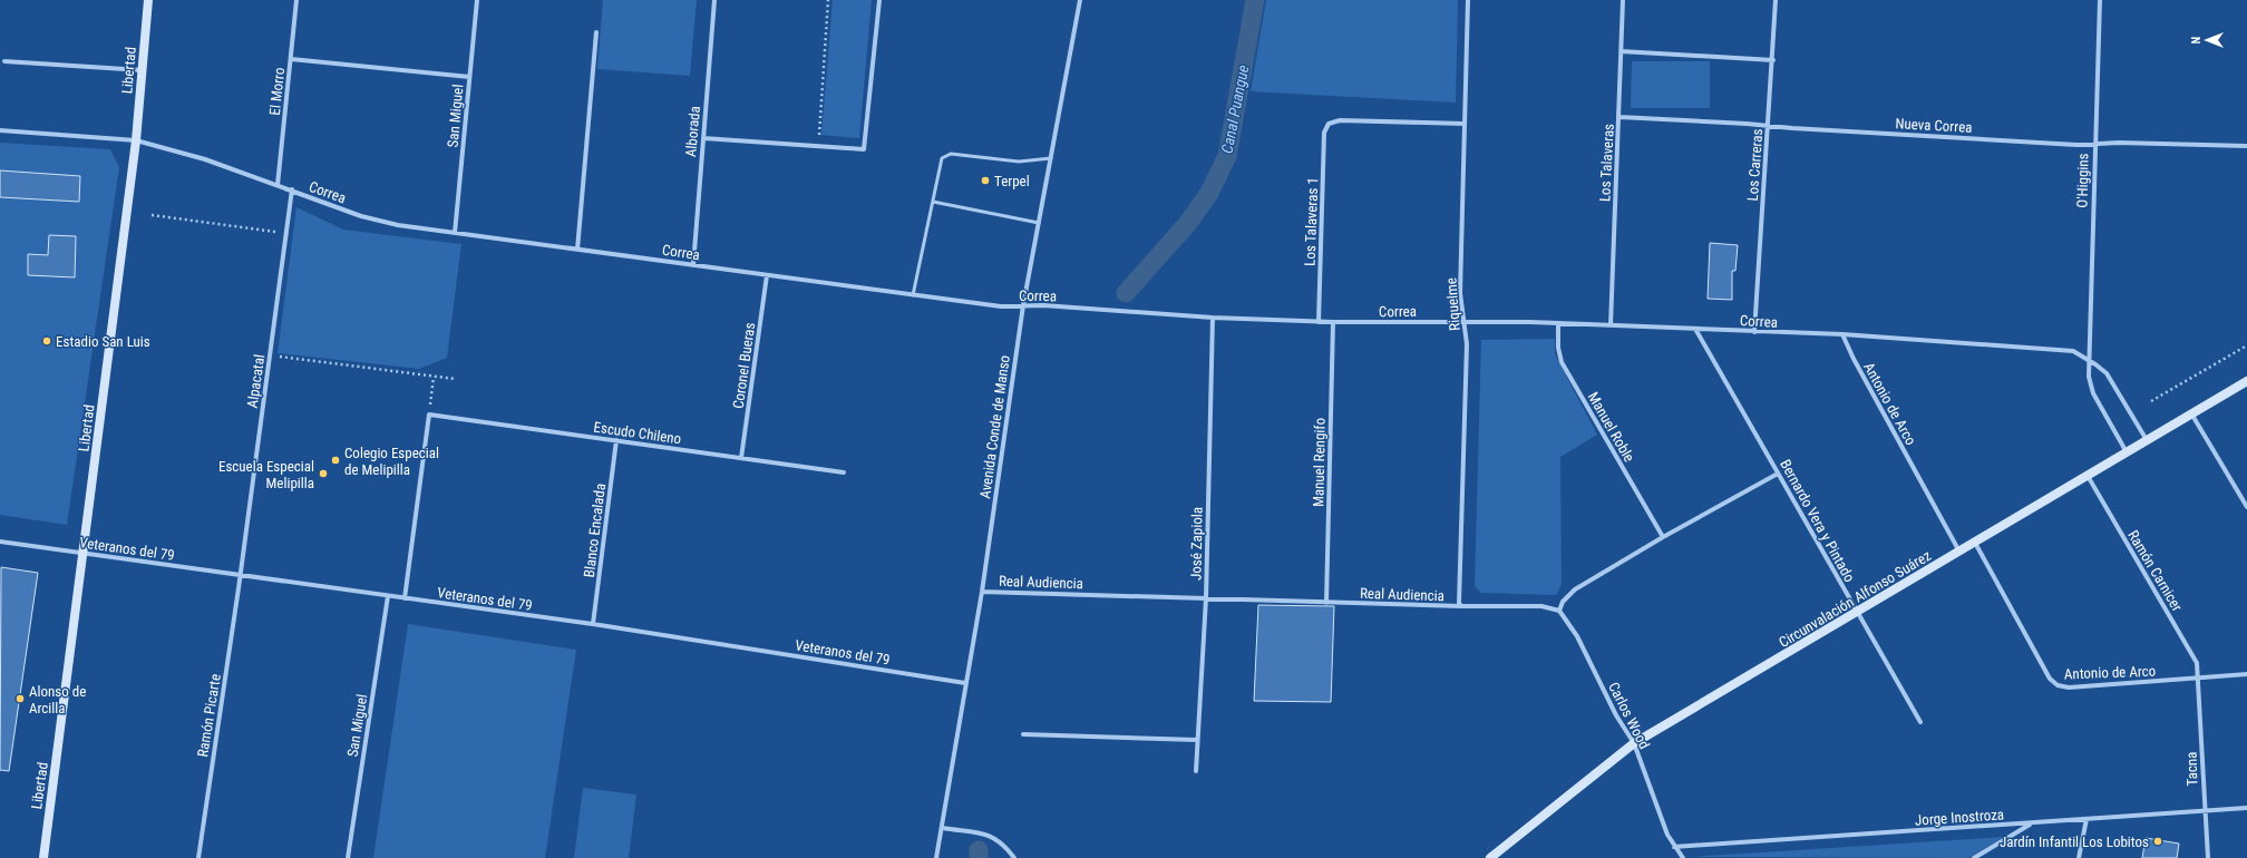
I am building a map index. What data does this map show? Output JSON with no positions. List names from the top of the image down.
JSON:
{
  "streets": {
    "street": [
      "Libertad",
      "El Morro",
      "San Miguel",
      "Nueva Correa",
      "Alborada",
      "Los Talaveras",
      "Los Carreras",
      "O'Higgins",
      "Correa",
      "Los Talaveras 1",
      "Riquelme",
      "Coronel Bueras",
      "Alpacatal",
      "Antonio de Arco",
      "Avenida Conde de Manso",
      "Manuel Roble",
      "Escudo Chileno",
      "Manuel Rengifo",
      "Bernardo Vera y Pintado",
      "Blanco Encalada",
      "José Zapiola",
      "Veteranos del 79",
      "Ramón Carnicer",
      "Real Audiencia",
      "Circunvalación Alfonso Suárez",
      "Ramón Picarte",
      "Carlos Wood",
      "Tacna",
      "Jorge Inostroza"
    ]
  },
  "crossings": [
    ["Libertad", "Correa"],
    ["Libertad", "Veteranos del 79"],
    ["El Morro", "Correa"],
    ["San Miguel", "Correa"],
    ["San Miguel", "Veteranos del 79"],
    ["Nueva Correa", "Los Talaveras"],
    ["Nueva Correa", "Los Carreras"],
    ["Nueva Correa", "O'Higgins"],
    ["Alborada", "Correa"],
    ["Los Talaveras", "Correa"],
    ["Los Carreras", "Correa"],
    ["O'Higgins", "Correa"],
    ["Correa", "Los Talaveras 1"],
    ["Correa", "Riquelme"],
    ["Correa", "Coronel Bueras"],
    ["Correa", "Alpacatal"],
    ["Correa", "Antonio de Arco"],
    ["Correa", "Avenida Conde de Manso"],
    ["Correa", "Manuel Roble"],
    ["Correa", "Manuel Rengifo"],
    ["Correa", "Bernardo Vera y Pintado"],
    ["Correa", "José Zapiola"],
    ["Correa", "Circunvalación Alfonso Suárez"],
    ["Los Talaveras 1", "Riquelme"],
    ["Riquelme", "Real Audiencia"],
    ["Coronel Bueras", "Escudo Chileno"],
    ["Alpacatal", "Veteranos del 79"],
    ["Alpacatal", "Ramón Picarte"],
    ["Antonio de Arco", "Ramón Carnicer"],
    ["Antonio de Arco", "Circunvalación Alfonso Suárez"],
    ["Antonio de Arco", "Tacna"],
    ["Avenida Conde de Manso", "Veteranos del 79"],
    ["Avenida Conde de Manso", "Real Audiencia"],
    ["Escudo Chileno", "Blanco Encalada"],
    ["Manuel Rengifo", "Real Audiencia"],
    ["Bernardo Vera y Pintado", "Circunvalación Alfonso Suárez"],
    ["Blanco Encalada", "Veteranos del 79"],
    ["José Zapiola", "Real Audiencia"],
    ["Veteranos del 79", "Ramón Picarte"],
    ["Ramón Carnicer", "Circunvalación Alfonso Suárez"],
    ["Ramón Carnicer", "Tacna"],
    ["Real Audiencia", "Carlos Wood"],
    ["Circunvalación Alfonso Suárez", "Carlos Wood"],
    ["Carlos Wood", "Jorge Inostroza"],
    ["Tacna", "Jorge Inostroza"]
  ],
  "water": ["Canal Puangue"],
  "places": [
    "Terpel",
    "Estadio San Luis",
    "Colegio Especial de Melipilla",
    "Escuela Especial Melipilla",
    "Alonso de Arcilla",
    "Jardín Infantil Los Lobitos"
  ],
  "north": "left"
}
